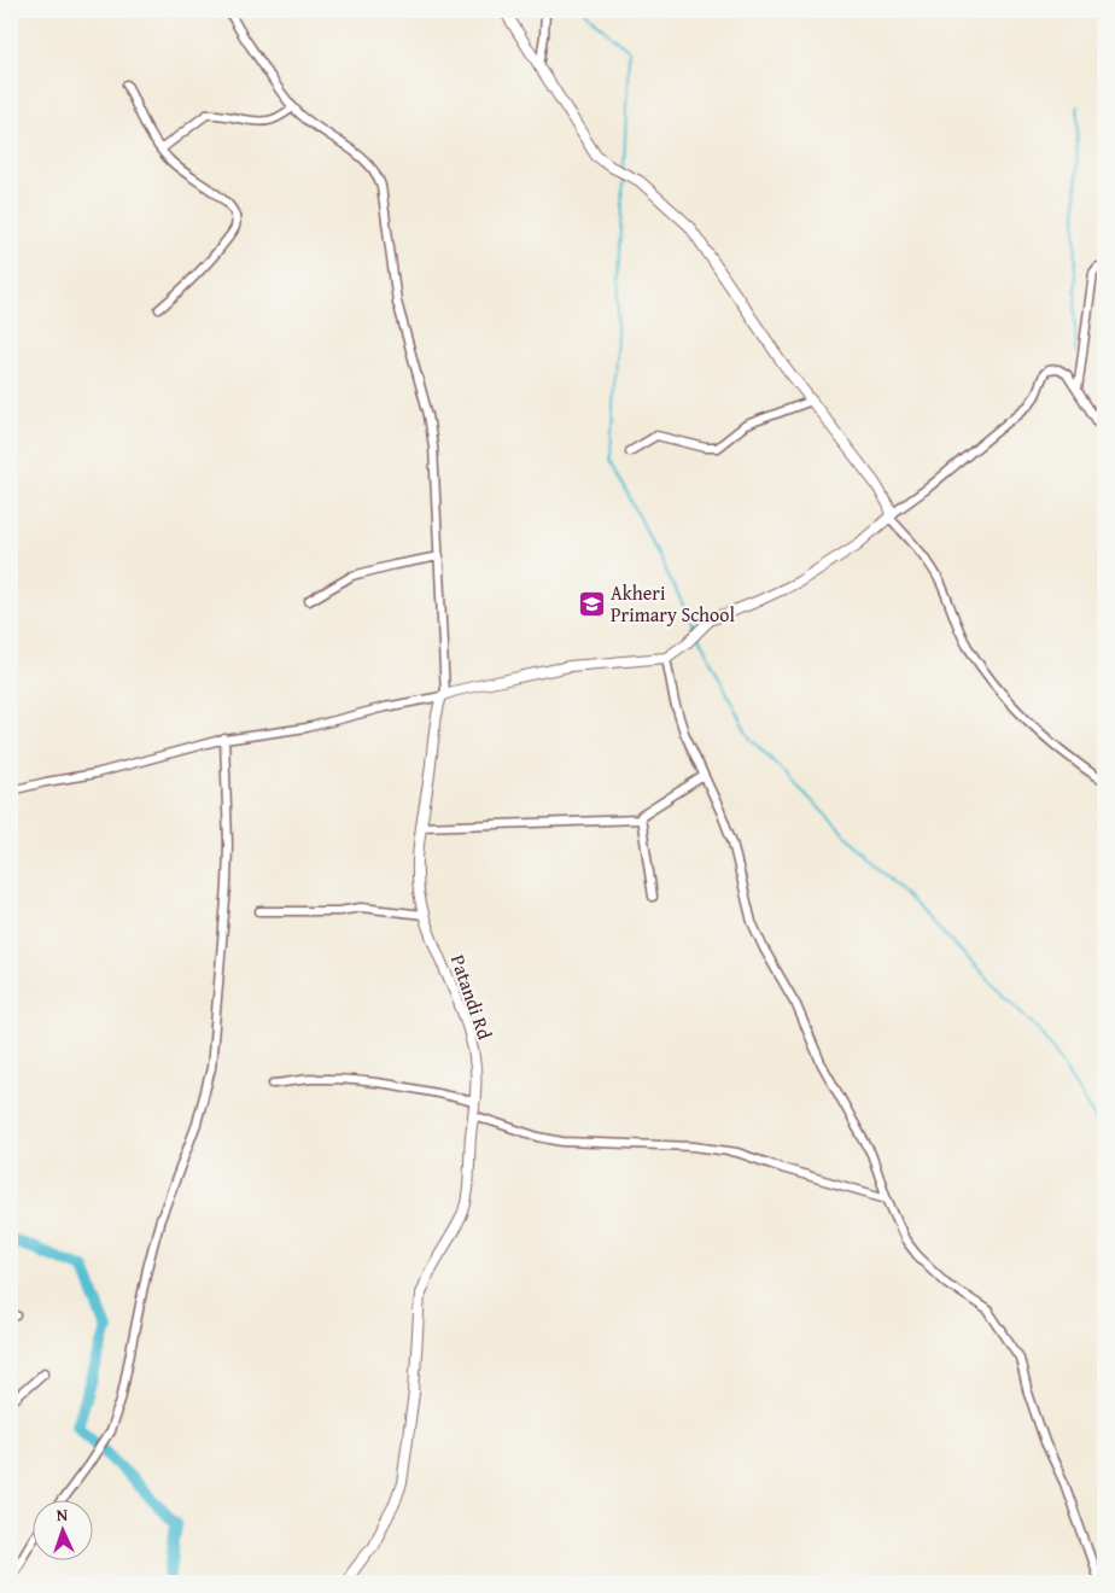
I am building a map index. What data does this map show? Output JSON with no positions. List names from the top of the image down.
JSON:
{
  "streets": {
    "street": ["Patandi Rd"]
  },
  "places": {
    "school or university": ["Akheri Primary School"]
  },
  "north": "top"
}
